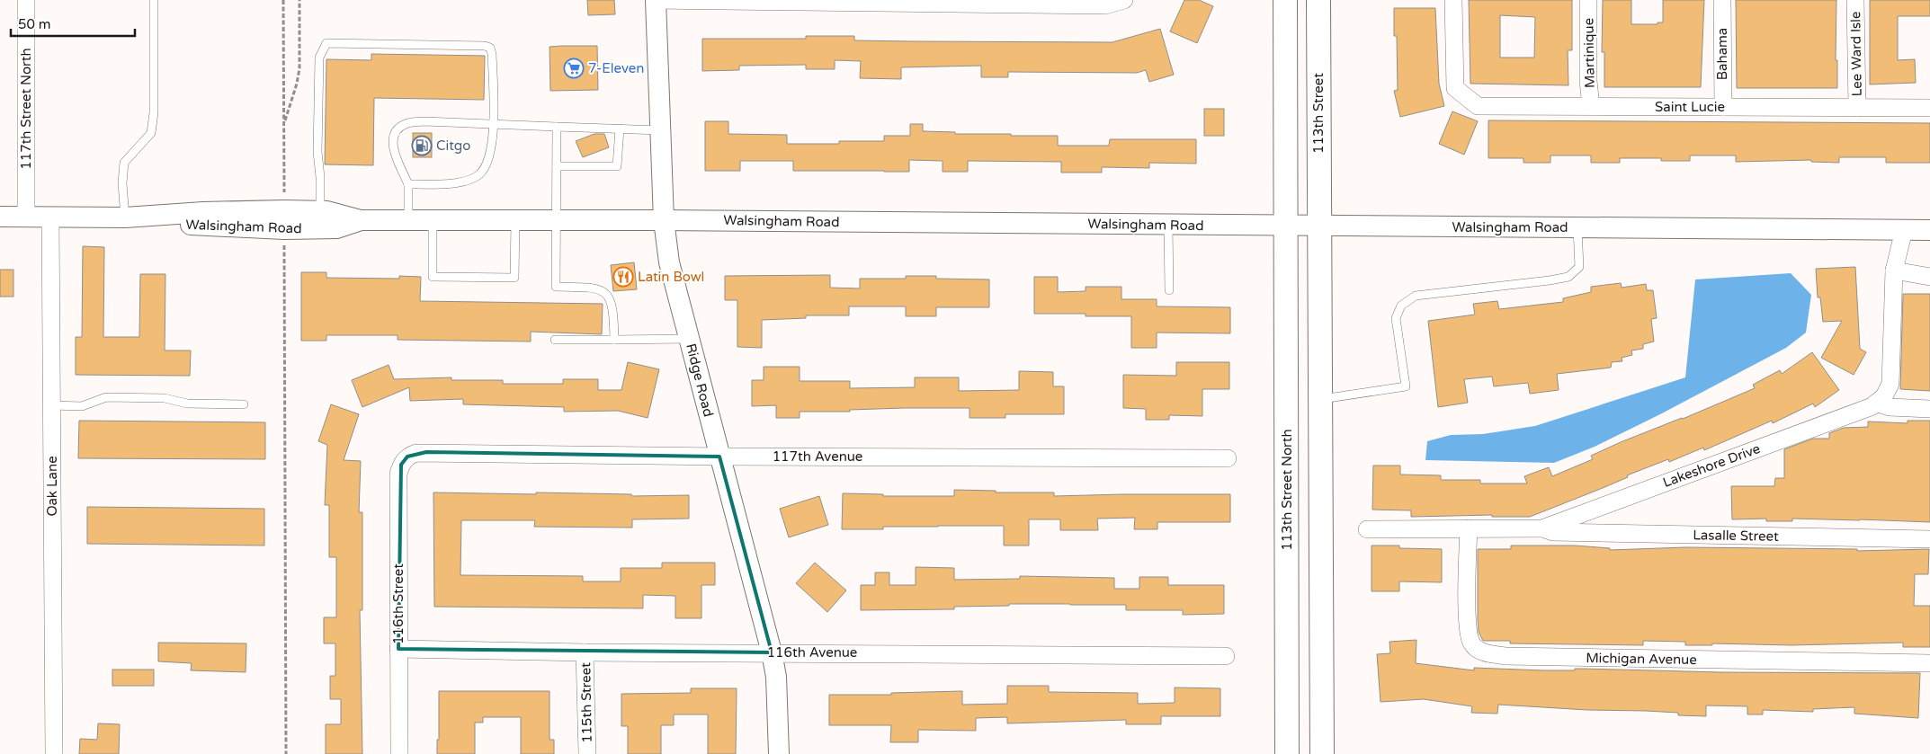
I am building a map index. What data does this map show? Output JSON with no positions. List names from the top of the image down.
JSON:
{
  "streets": {
    "main road": ["113th Street", "113th Street North"],
    "street": [
      "Martinique",
      "Bahama",
      "Lee Ward Isle",
      "Saint Lucie",
      "117th Street North",
      "Walsingham Road",
      "Ridge Road",
      "117th Avenue",
      "Lakeshore Drive",
      "Oak Lane",
      "Lasalle Street",
      "116th Street",
      "116th Avenue",
      "Michigan Avenue",
      "115th Street"
    ]
  },
  "crossings": [
    ["Martinique", "Saint Lucie"],
    ["Bahama", "Saint Lucie"],
    ["Lee Ward Isle", "Saint Lucie"],
    ["117th Street North", "Walsingham Road"],
    ["113th Street", "Walsingham Road"],
    ["Walsingham Road", "Ridge Road"],
    ["Walsingham Road", "Lakeshore Drive"],
    ["Walsingham Road", "Oak Lane"],
    ["Walsingham Road", "113th Street North"],
    ["Ridge Road", "117th Avenue"],
    ["Ridge Road", "116th Avenue"],
    ["117th Avenue", "116th Street"],
    ["Lakeshore Drive", "Lasalle Street"],
    ["Lakeshore Drive", "Michigan Avenue"],
    ["116th Street", "116th Avenue"],
    ["116th Avenue", "115th Street"]
  ],
  "places": {
    "supermarket": ["7-Eleven"],
    "fuel station": ["Citgo"],
    "restaurant": ["Latin Bowl"]
  },
  "scale_bar": "50 m"
}
